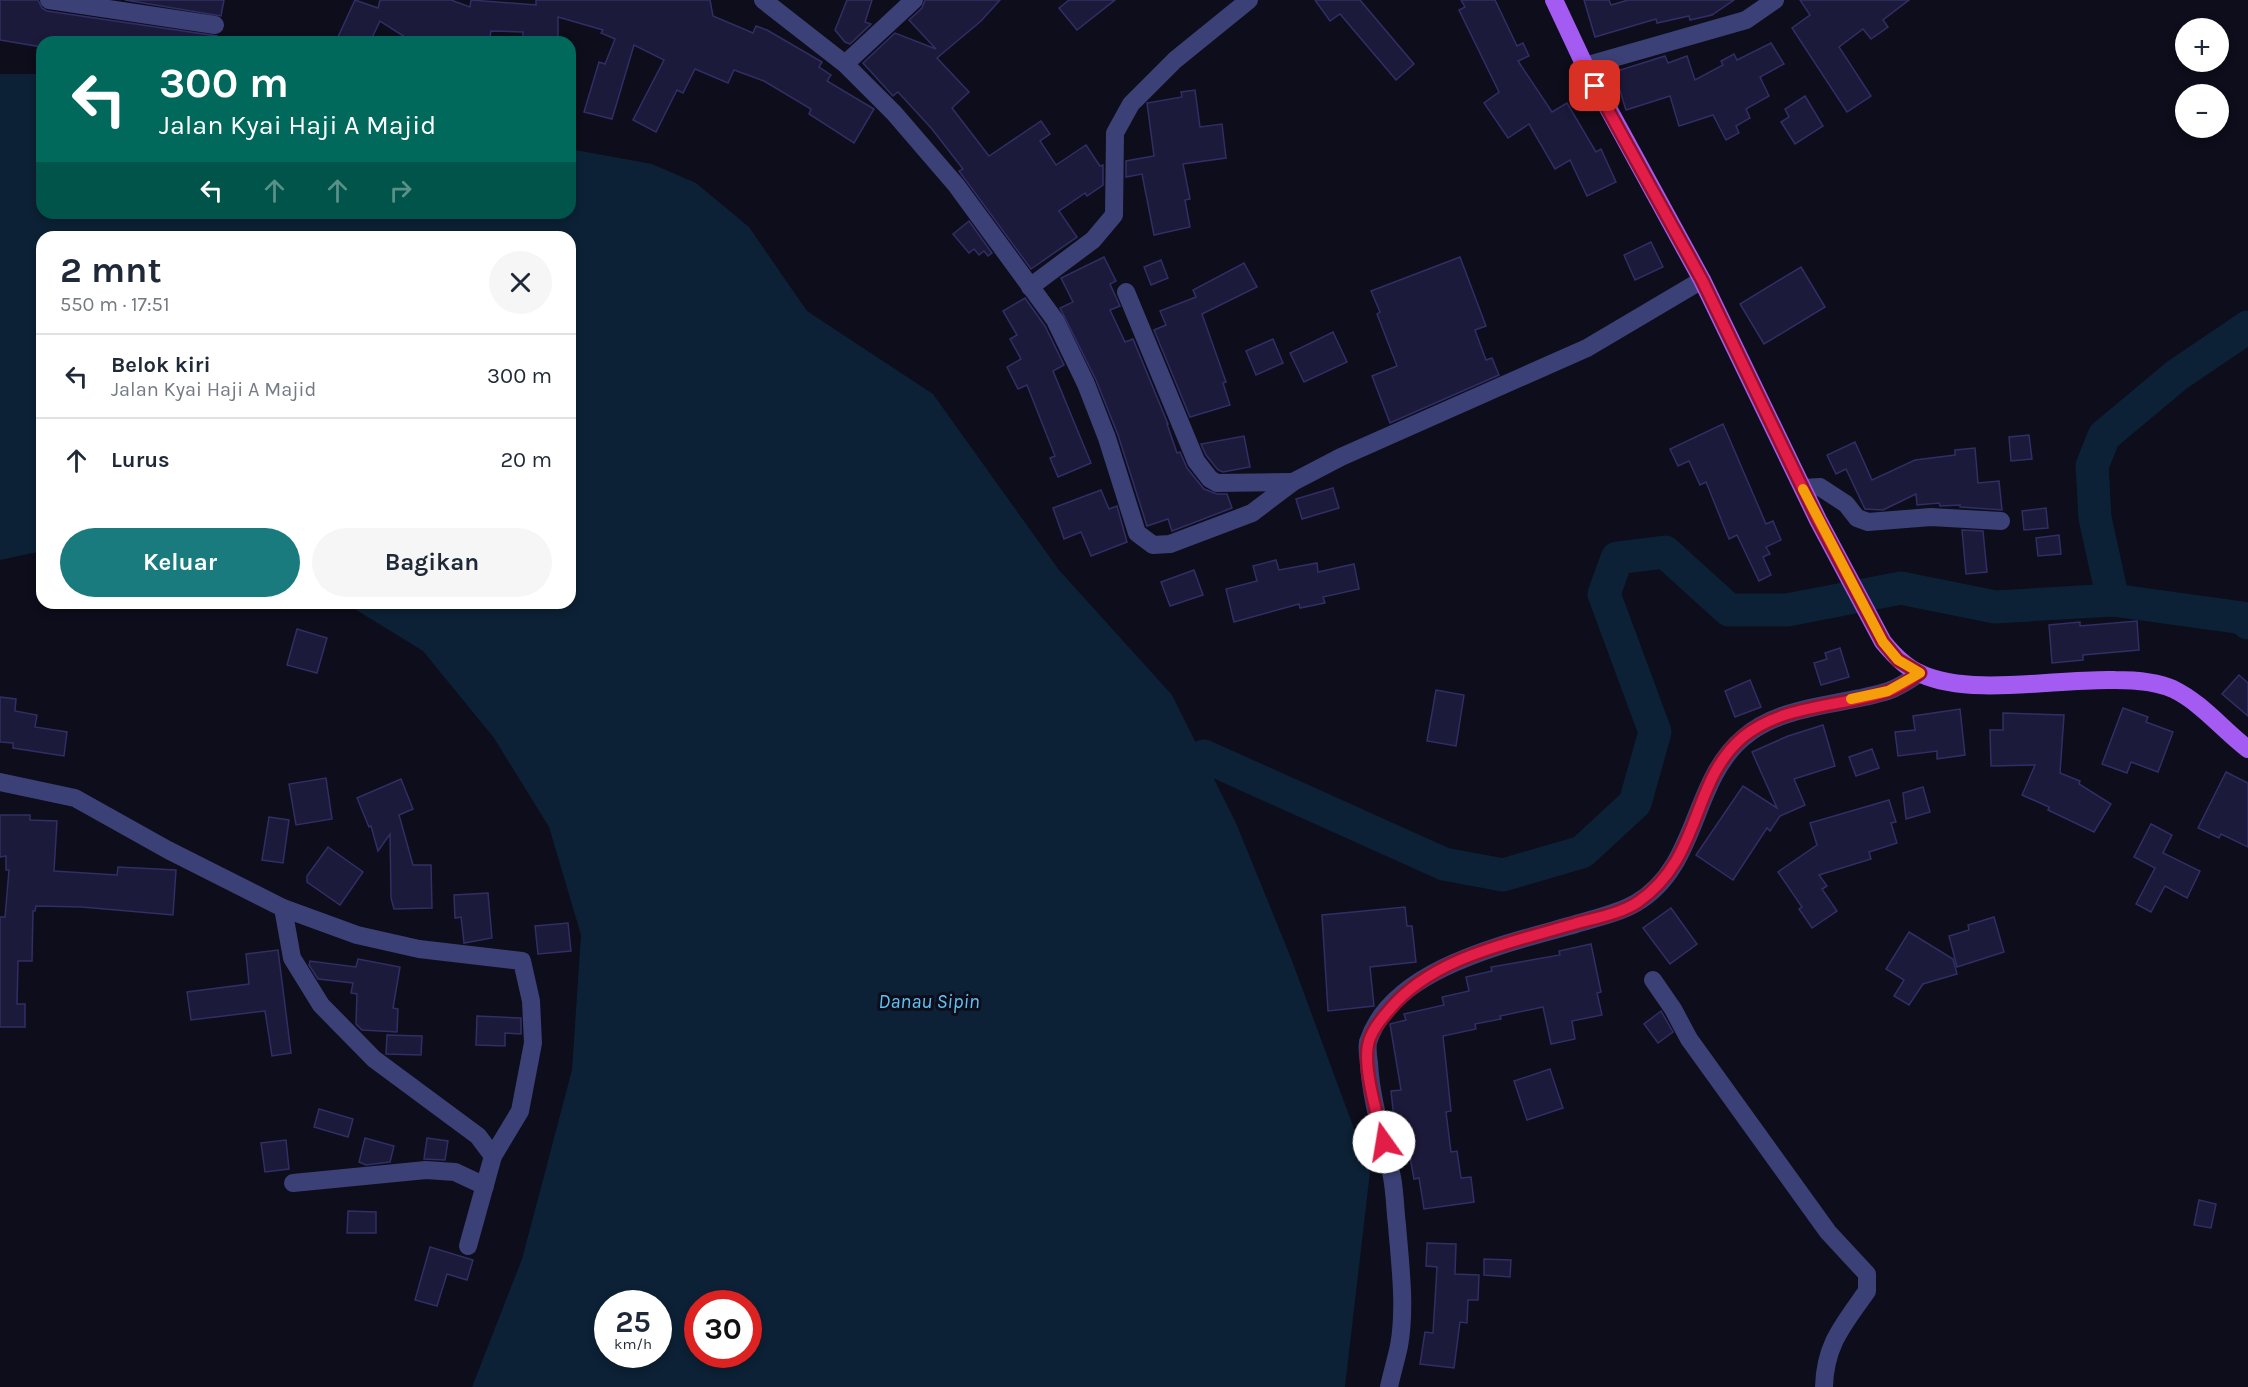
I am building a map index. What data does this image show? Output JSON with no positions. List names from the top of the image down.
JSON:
{
  "water": ["Danau Sipin"],
  "page": {
    "map_buttons": ["+", "−"],
    "turn": ["300 m", "Jalan Kyai Haji A Majid"],
    "heading": ["2 mnt", "550 m · 17:51"],
    "list": [
      {
        "name": "Belok kiri",
        "note": "Jalan Kyai Haji A Majid",
        "value": "300 m"
      },
      {
        "name": "Lurus",
        "value": "20 m"
      }
    ],
    "buttons": ["Keluar", "Bagikan"],
    "speed": "25 km/h",
    "limit": "30"
  }
}
